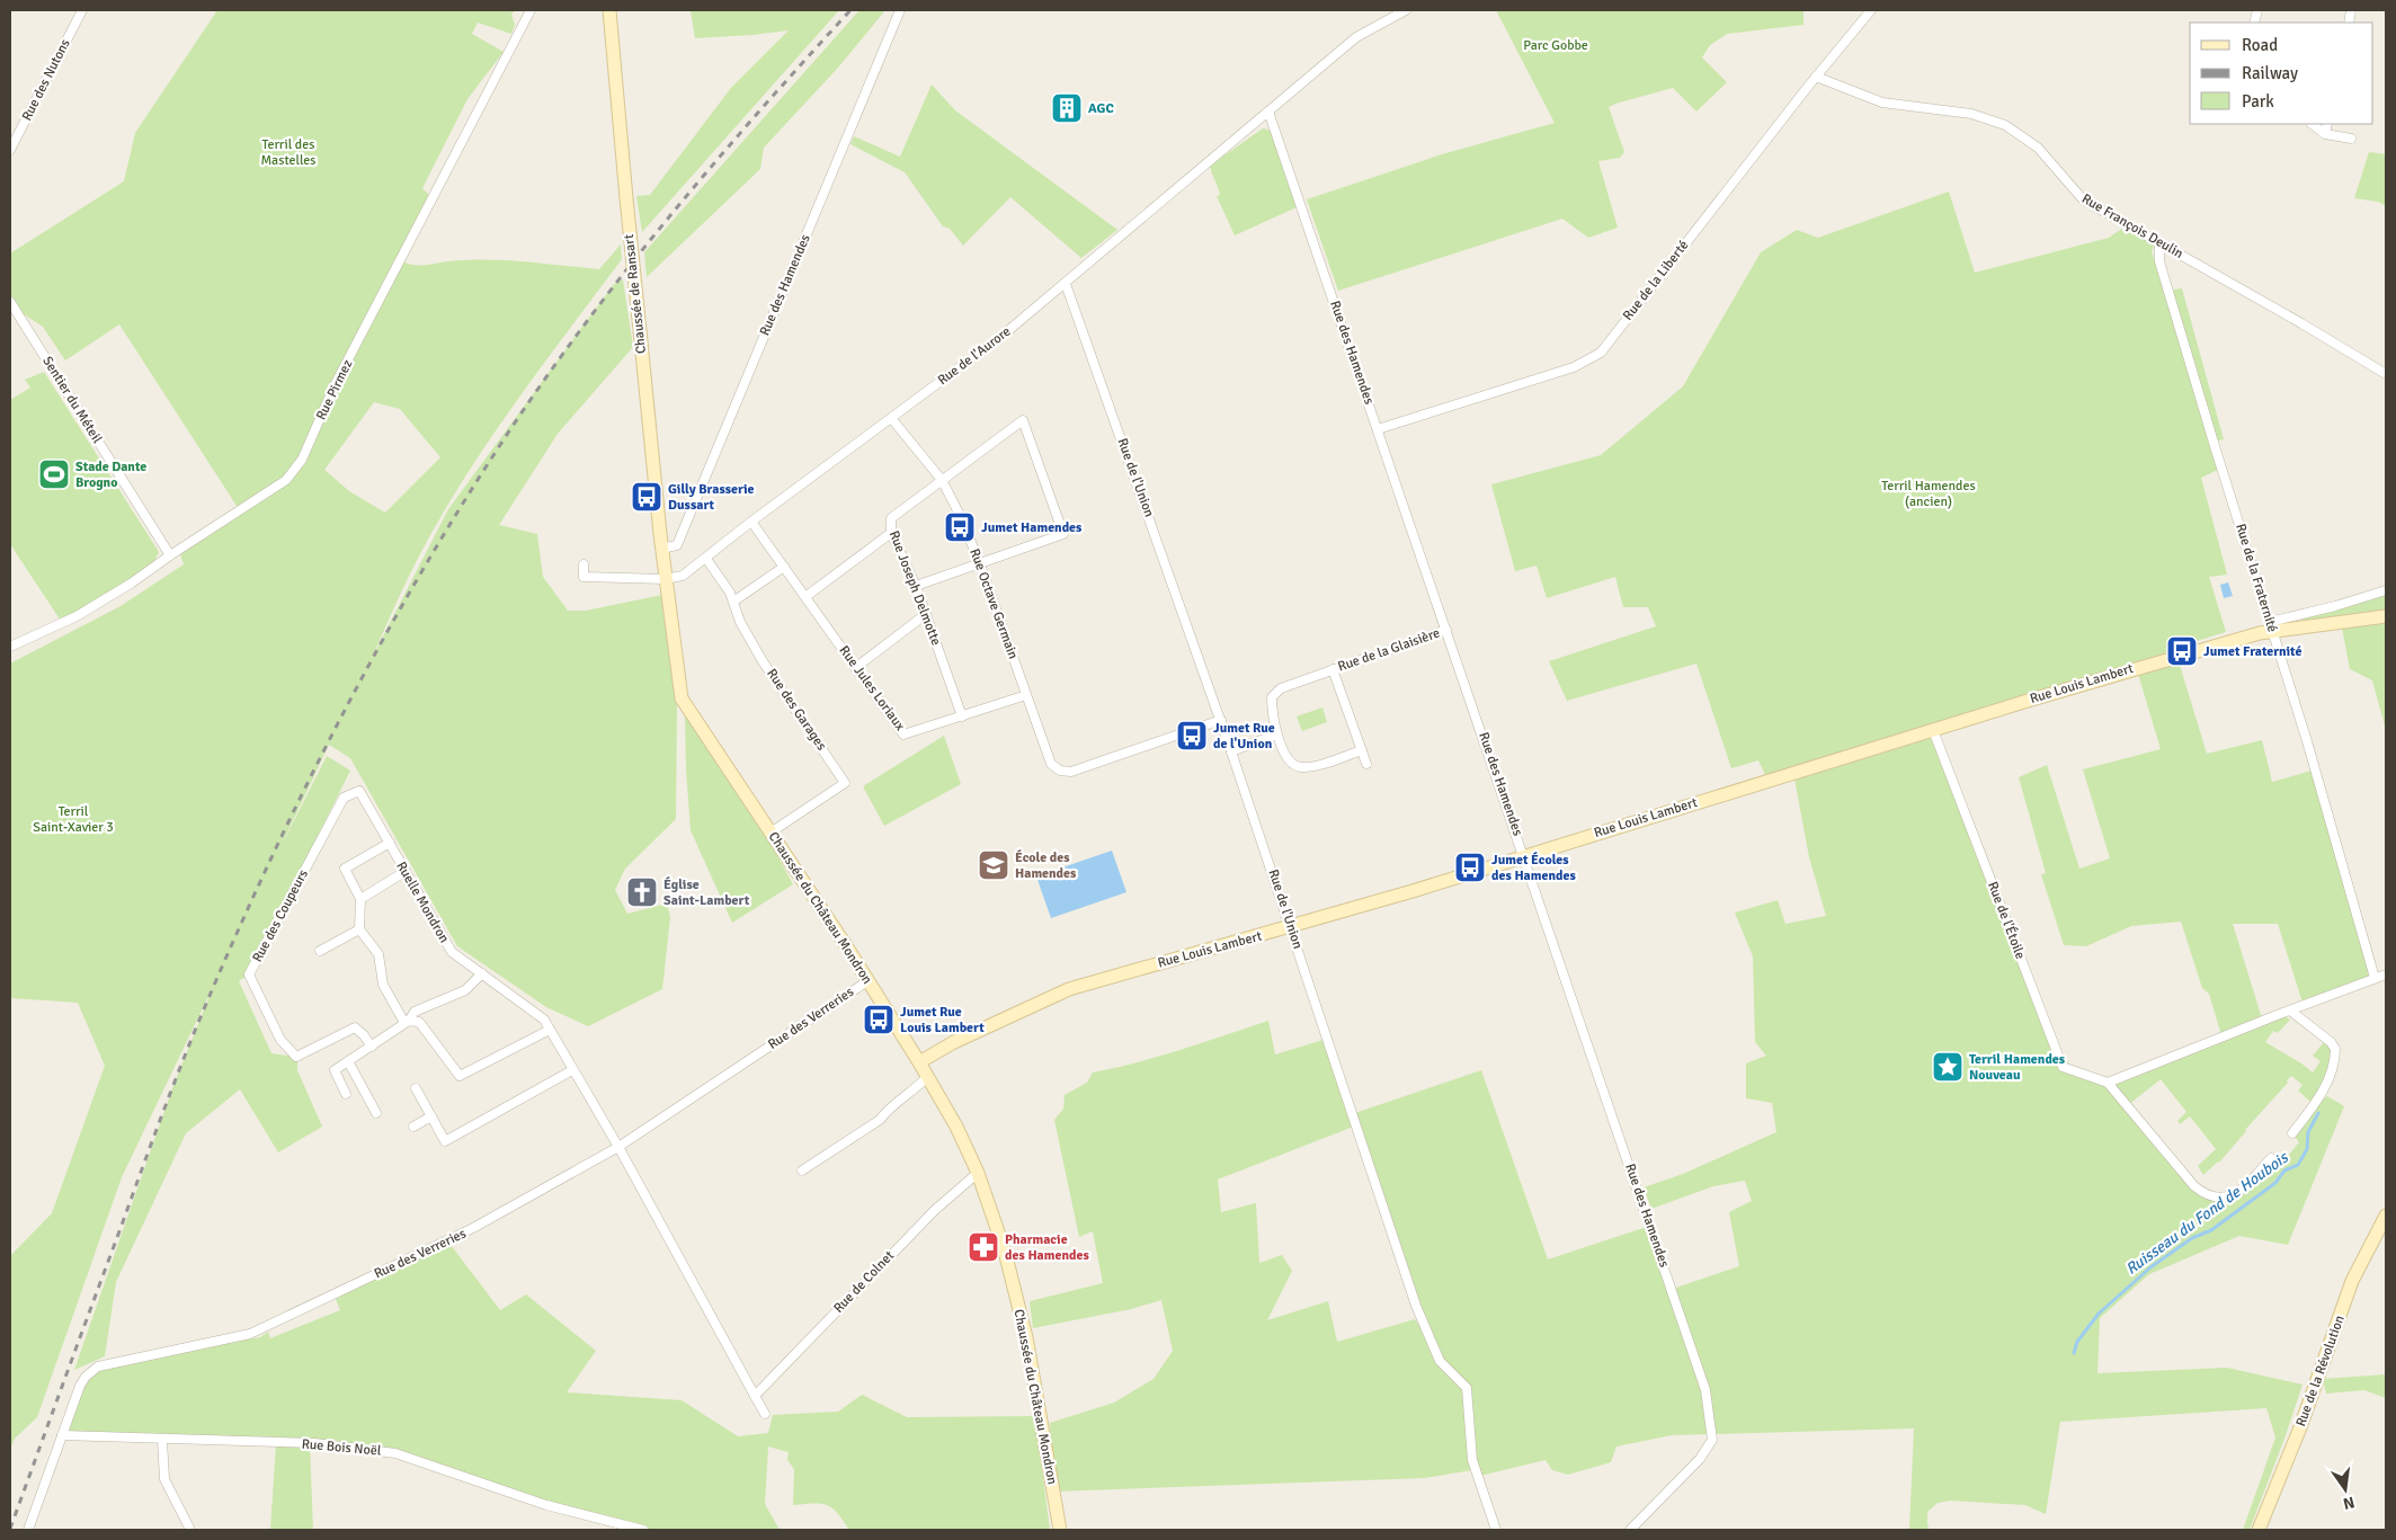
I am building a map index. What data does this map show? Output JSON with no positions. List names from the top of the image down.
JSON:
{
  "streets": {
    "street": [
      "Rue des Nutons",
      "Rue François Deulin",
      "Rue de la Liberté",
      "Rue des Hamendes",
      "Chaussée de Ransart",
      "Rue de l'Aurore",
      "Rue Pirmez",
      "Sentier du Méteil",
      "Rue de l'Union",
      "Rue de la Fraternité",
      "Rue Joseph Delmotte",
      "Rue Octave Germain",
      "Rue de la Glaisière",
      "Rue Louis Lambert",
      "Rue Jules Loriaux",
      "Rue des Garages",
      "Ruelle Mondron",
      "Chaussée du Château Mondron",
      "Rue des Coupeurs",
      "Rue de l'Étoile",
      "Rue des Verreries",
      "Rue de Colnet",
      "Rue de la Révolution",
      "Rue Bois Noël"
    ]
  },
  "crossings": [
    ["Rue François Deulin", "Rue de la Liberté"],
    ["Rue François Deulin", "Rue de la Fraternité"],
    ["Rue de la Liberté", "Rue des Hamendes"],
    ["Rue des Hamendes", "Chaussée de Ransart"],
    ["Rue des Hamendes", "Rue de l'Aurore"],
    ["Rue des Hamendes", "Rue de la Glaisière"],
    ["Rue des Hamendes", "Rue Louis Lambert"],
    ["Chaussée de Ransart", "Rue de l'Aurore"],
    ["Chaussée de Ransart", "Chaussée du Château Mondron"],
    ["Rue de l'Aurore", "Rue de l'Union"],
    ["Rue de l'Aurore", "Rue Octave Germain"],
    ["Rue de l'Aurore", "Rue Jules Loriaux"],
    ["Rue de l'Aurore", "Rue des Garages"],
    ["Rue de l'Aurore", "Chaussée du Château Mondron"],
    ["Rue Pirmez", "Sentier du Méteil"],
    ["Rue de l'Union", "Rue Octave Germain"],
    ["Rue de l'Union", "Rue Louis Lambert"],
    ["Rue de la Fraternité", "Rue Louis Lambert"],
    ["Rue Joseph Delmotte", "Rue Octave Germain"],
    ["Rue Joseph Delmotte", "Rue Jules Loriaux"],
    ["Rue Octave Germain", "Rue Jules Loriaux"],
    ["Rue Louis Lambert", "Chaussée du Château Mondron"],
    ["Rue Louis Lambert", "Rue de l'Étoile"],
    ["Rue des Garages", "Chaussée du Château Mondron"],
    ["Ruelle Mondron", "Rue des Coupeurs"],
    ["Ruelle Mondron", "Rue des Verreries"],
    ["Chaussée du Château Mondron", "Rue des Verreries"],
    ["Chaussée du Château Mondron", "Rue de Colnet"],
    ["Rue des Verreries", "Rue Bois Noël"]
  ],
  "water": ["Ruisseau du Fond de Houbois"],
  "parks": [
    "Parc Gobbe",
    "Terril des Mastelles",
    "Terril Hamendes (ancien)",
    "Terril Saint-Xavier 3"
  ],
  "places": {
    "building": ["AGC"],
    "sports": ["Stade Dante Brogno"],
    "bus stop": [
      "Gilly Brasserie Dussart",
      "Jumet Hamendes",
      "Jumet Fraternité",
      "Jumet Rue de l'Union",
      "Jumet Écoles des Hamendes",
      "Jumet Rue Louis Lambert"
    ],
    "school or university": ["École des Hamendes"],
    "church": ["Église Saint-Lambert"],
    "place": ["Terril Hamendes Nouveau"],
    "pharmacy": ["Pharmacie des Hamendes"]
  },
  "legend": ["Road", "Railway", "Park"],
  "north": "bottom"
}
